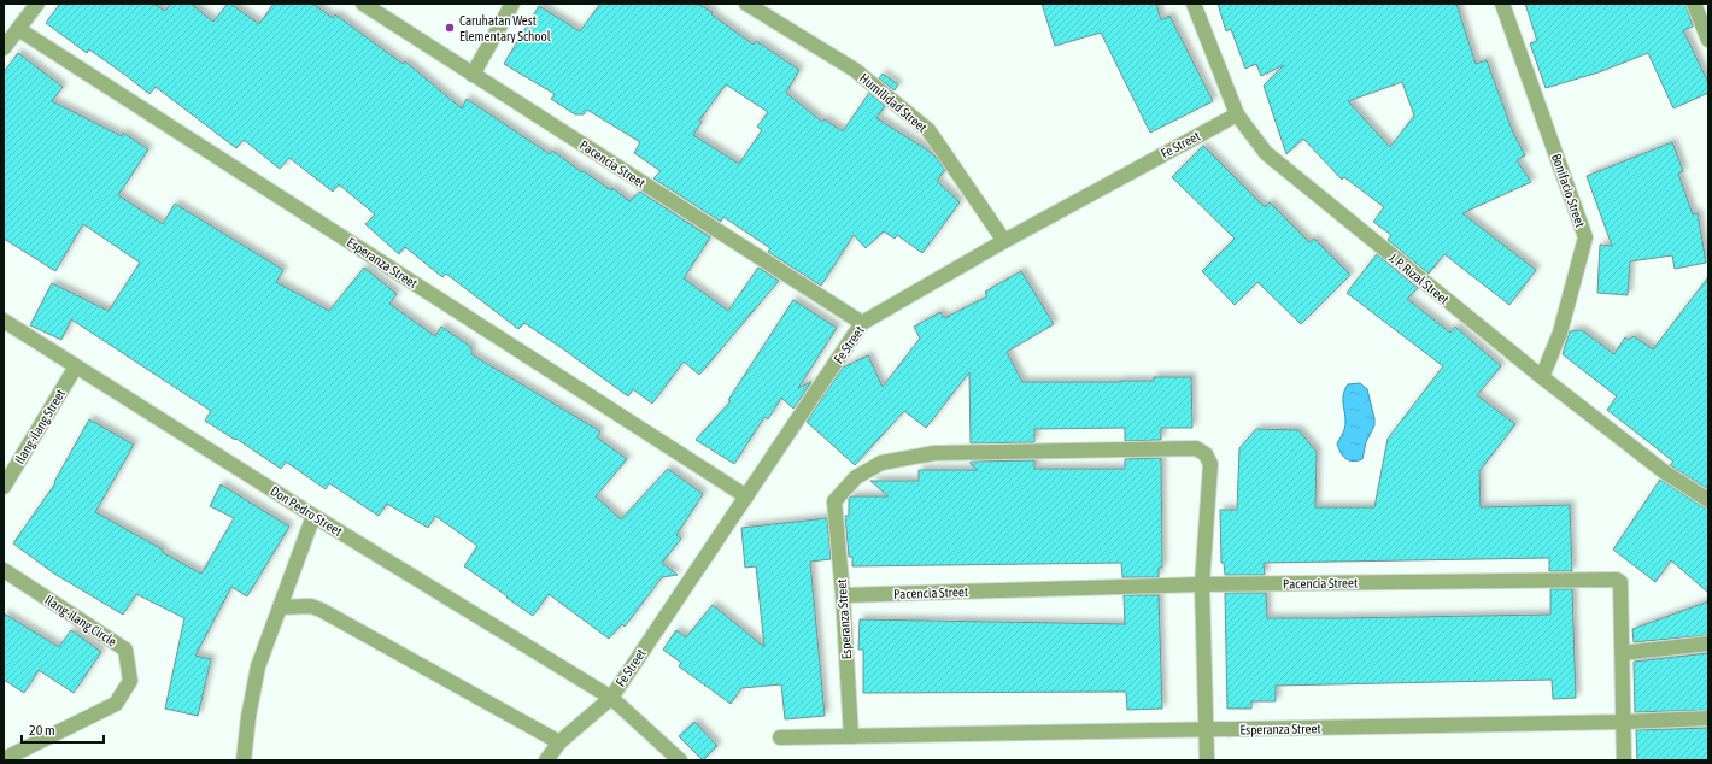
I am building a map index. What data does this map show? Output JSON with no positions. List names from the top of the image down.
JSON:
{
  "streets": {
    "street": [
      "Humilidad Street",
      "Fe Street",
      "Pacencia Street",
      "Bonifacio Street",
      "Esperanza Street",
      "J. P. Rizal Street",
      "Ilang-ilang Street",
      "Don Pedro Street",
      "Ilang-ilang Circle"
    ]
  },
  "crossings": [
    ["Humilidad Street", "Fe Street"],
    ["Fe Street", "Pacencia Street"],
    ["Fe Street", "Esperanza Street"],
    ["Fe Street", "J. P. Rizal Street"],
    ["Fe Street", "Don Pedro Street"],
    ["Pacencia Street", "Esperanza Street"],
    ["Bonifacio Street", "J. P. Rizal Street"],
    ["Ilang-ilang Street", "Don Pedro Street"]
  ],
  "places": ["Caruhatan West Elementary School"],
  "scale_bar": "20 m"
}
